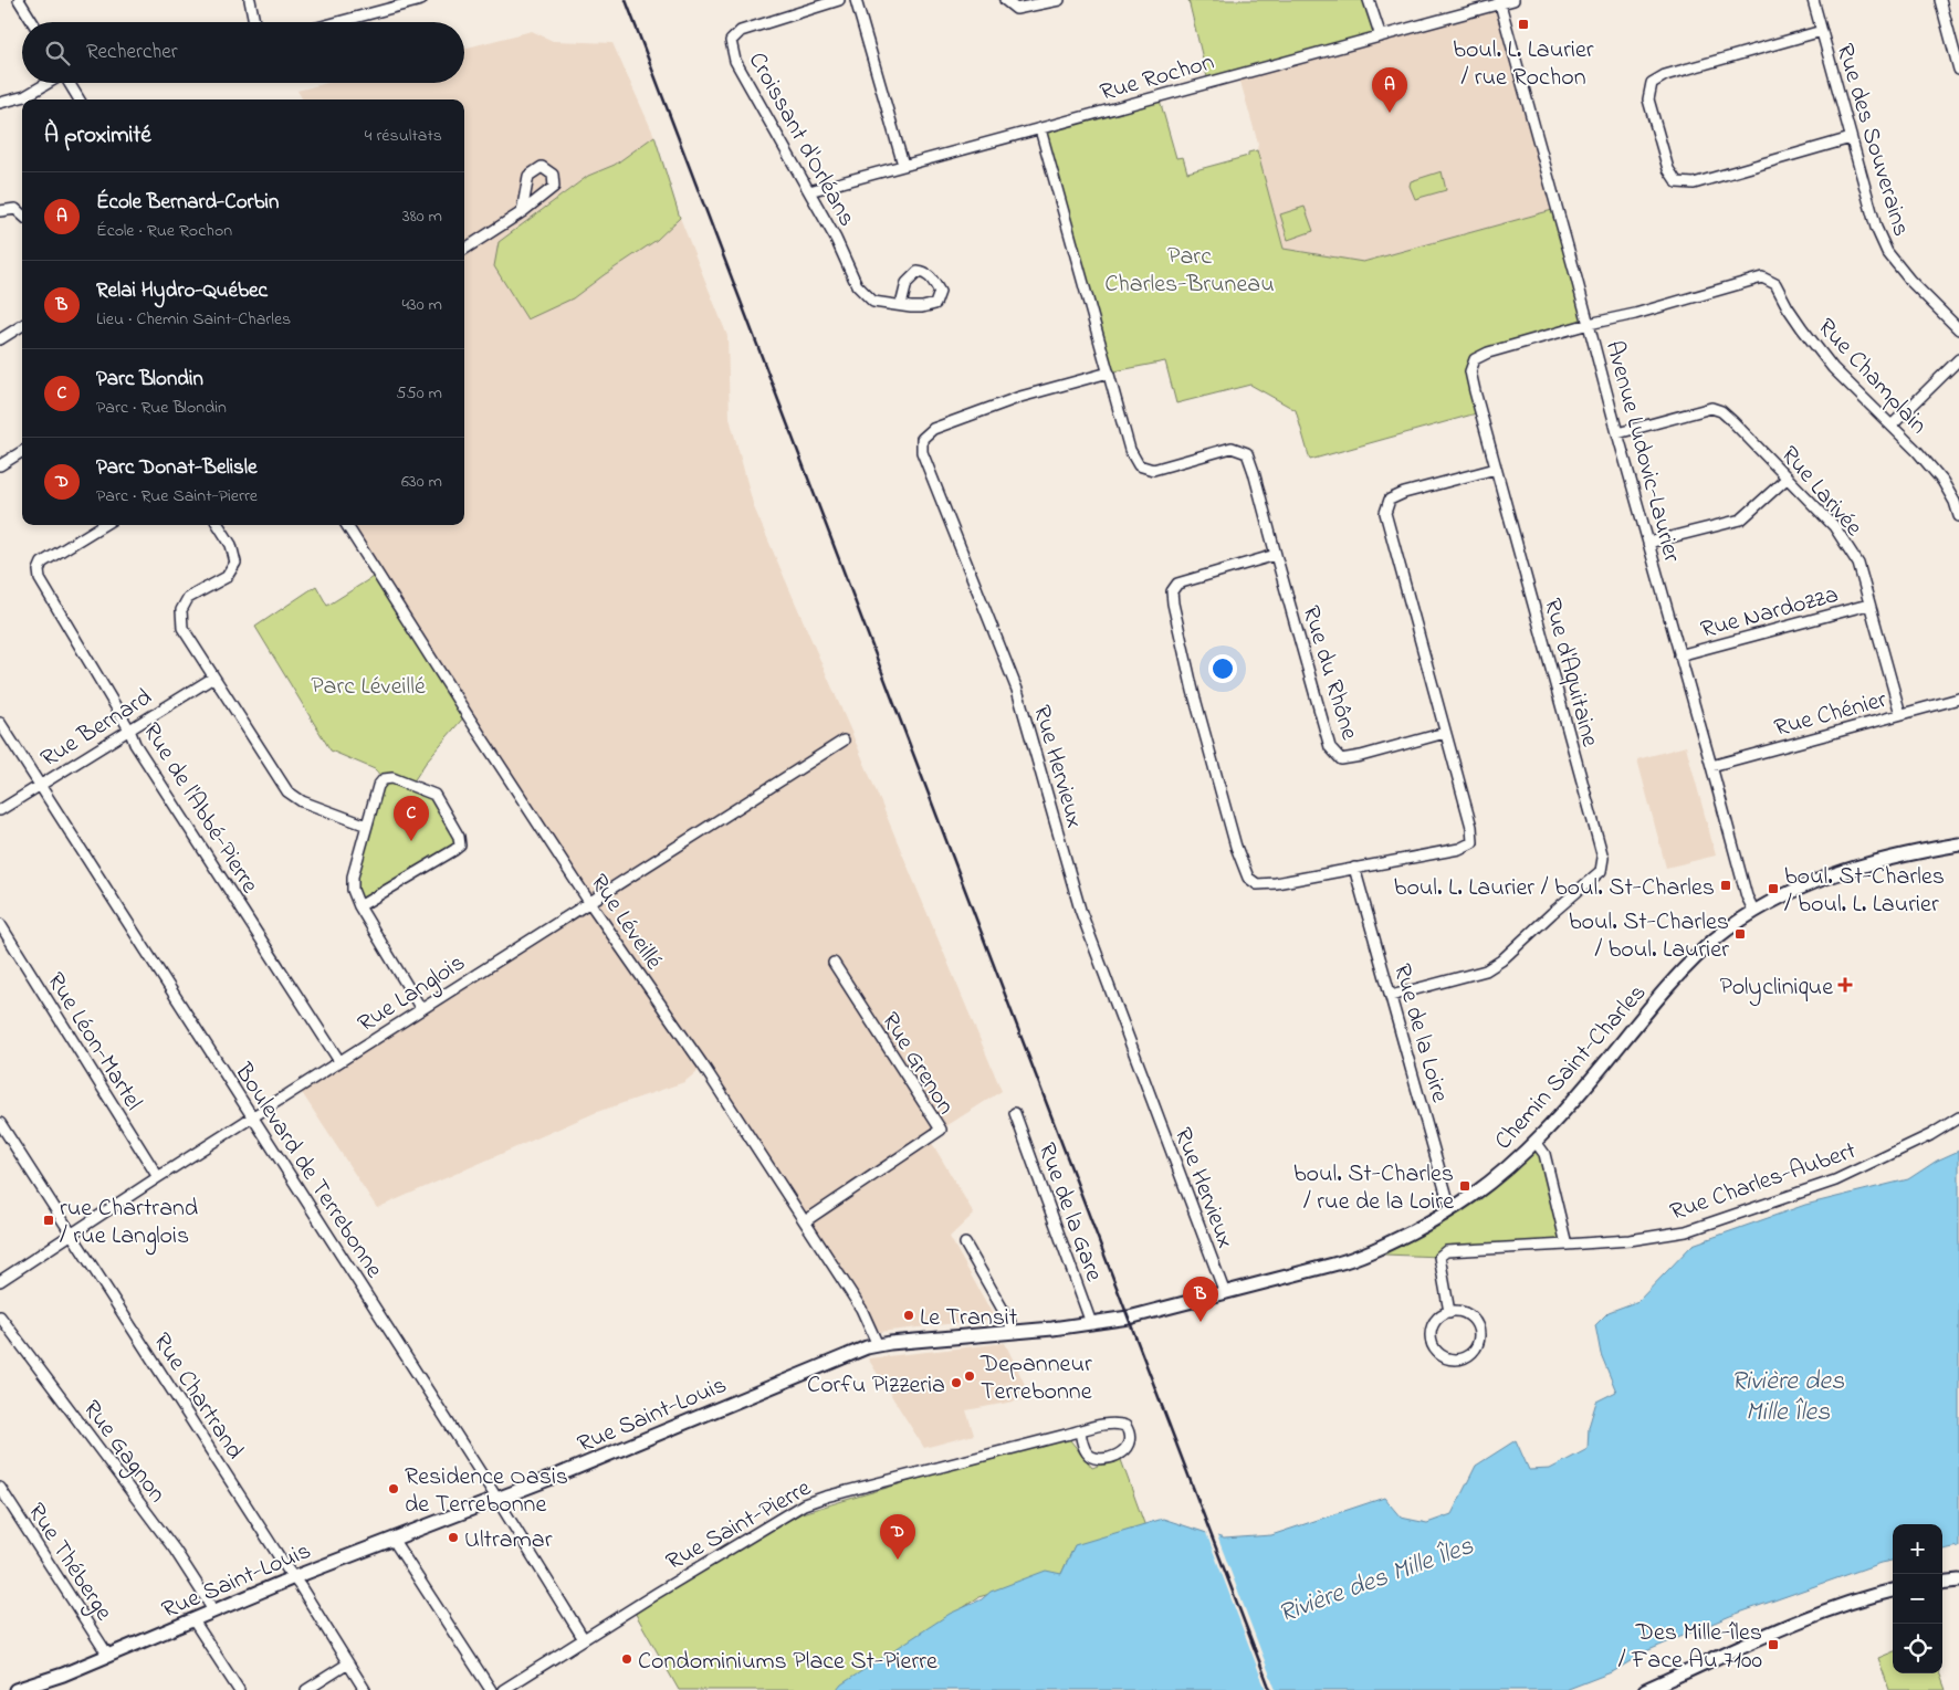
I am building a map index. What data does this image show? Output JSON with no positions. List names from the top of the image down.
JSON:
{
  "streets": {
    "main road": ["Chemin Saint-Charles", "Rue Saint-Louis"],
    "street": [
      "Rue Rochon",
      "Croissant d'Orléans",
      "Rue des Souverains",
      "Rue Champlain",
      "Avenue Ludovic-Laurier",
      "Rue Larivée",
      "Rue Nardozza",
      "Rue du Rhône",
      "Rue d'Aquitaine",
      "Rue Chénier",
      "Rue Bernard",
      "Rue Hervieux",
      "Rue de l'Abbé-Pierre",
      "Rue Léveillé",
      "Rue Langlois",
      "Rue de la Loire",
      "Rue Léon-Martel",
      "Rue Grenon",
      "Boulevard de Terrebonne",
      "Rue Charles-Aubert",
      "Rue de la Gare",
      "Rue Chartrand",
      "Rue Gagnon",
      "Rue Saint-Pierre",
      "Rue Théberge"
    ]
  },
  "crossings": [
    ["Rue Rochon", "Croissant d'Orléans"],
    ["Rue Rochon", "Avenue Ludovic-Laurier"],
    ["Rue Champlain", "Avenue Ludovic-Laurier"],
    ["Rue Champlain", "Rue d'Aquitaine"],
    ["Avenue Ludovic-Laurier", "Rue Larivée"],
    ["Avenue Ludovic-Laurier", "Rue Nardozza"],
    ["Avenue Ludovic-Laurier", "Rue d'Aquitaine"],
    ["Avenue Ludovic-Laurier", "Rue Chénier"],
    ["Avenue Ludovic-Laurier", "Chemin Saint-Charles"],
    ["Rue Larivée", "Rue Nardozza"],
    ["Rue Larivée", "Rue Chénier"],
    ["Rue d'Aquitaine", "Rue de la Loire"],
    ["Rue Bernard", "Rue de l'Abbé-Pierre"],
    ["Rue Bernard", "Boulevard de Terrebonne"],
    ["Rue Hervieux", "Chemin Saint-Charles"],
    ["Rue de l'Abbé-Pierre", "Rue Langlois"],
    ["Rue Léveillé", "Rue Langlois"],
    ["Rue Léveillé", "Rue Grenon"],
    ["Rue Léveillé", "Rue Saint-Louis"],
    ["Rue Langlois", "Rue Léon-Martel"],
    ["Rue Langlois", "Boulevard de Terrebonne"],
    ["Rue Langlois", "Rue Chartrand"],
    ["Rue de la Loire", "Chemin Saint-Charles"],
    ["Chemin Saint-Charles", "Rue de la Gare"],
    ["Chemin Saint-Charles", "Rue Saint-Louis"],
    ["Boulevard de Terrebonne", "Rue Saint-Louis"],
    ["Boulevard de Terrebonne", "Rue Saint-Pierre"],
    ["Rue de la Gare", "Rue Saint-Louis"],
    ["Rue Chartrand", "Rue Saint-Louis"],
    ["Rue Saint-Louis", "Rue Gagnon"],
    ["Rue Saint-Louis", "Rue Théberge"]
  ],
  "water": ["Rivière des Mille Îles"],
  "parks": ["Parc Charles-Bruneau", "Parc Léveillé"],
  "places": {
    "transit": [
      "boul. L. Laurier / rue Rochon",
      "boul. L. Laurier / boul. St-Charles",
      "boul. St-Charles / boul. L. Laurier",
      "boul. St-Charles / boul. Laurier",
      "boul. St-Charles / rue de la Loire",
      "rue Chartrand / rue Langlois",
      "Des Mille-îles / Face Au 7100"
    ],
    "health": ["Polyclinique"],
    "other": [
      "Le Transit",
      "Depanneur Terrebonne",
      "Corfu Pizzeria",
      "Residence Oasis de Terrebonne",
      "Ultramar",
      "Condominiums Place St-Pierre"
    ]
  },
  "page": {
    "search": "Rechercher",
    "pins": [
      "A",
      "C",
      "B",
      "D"
    ],
    "heading": ["À proximité", "4 résultats"],
    "list": [
      {
        "mark": "A",
        "name": "École Bernard-Corbin",
        "note": "École · Rue Rochon",
        "value": "380 m"
      },
      {
        "mark": "B",
        "name": "Relai Hydro-Québec",
        "note": "Lieu · Chemin Saint-Charles",
        "value": "430 m"
      },
      {
        "mark": "C",
        "name": "Parc Blondin",
        "note": "Parc · Rue Blondin",
        "value": "550 m"
      },
      {
        "mark": "D",
        "name": "Parc Donat-Belisle",
        "note": "Parc · Rue Saint-Pierre",
        "value": "630 m"
      }
    ],
    "map_buttons": ["+", "−"]
  }
}
